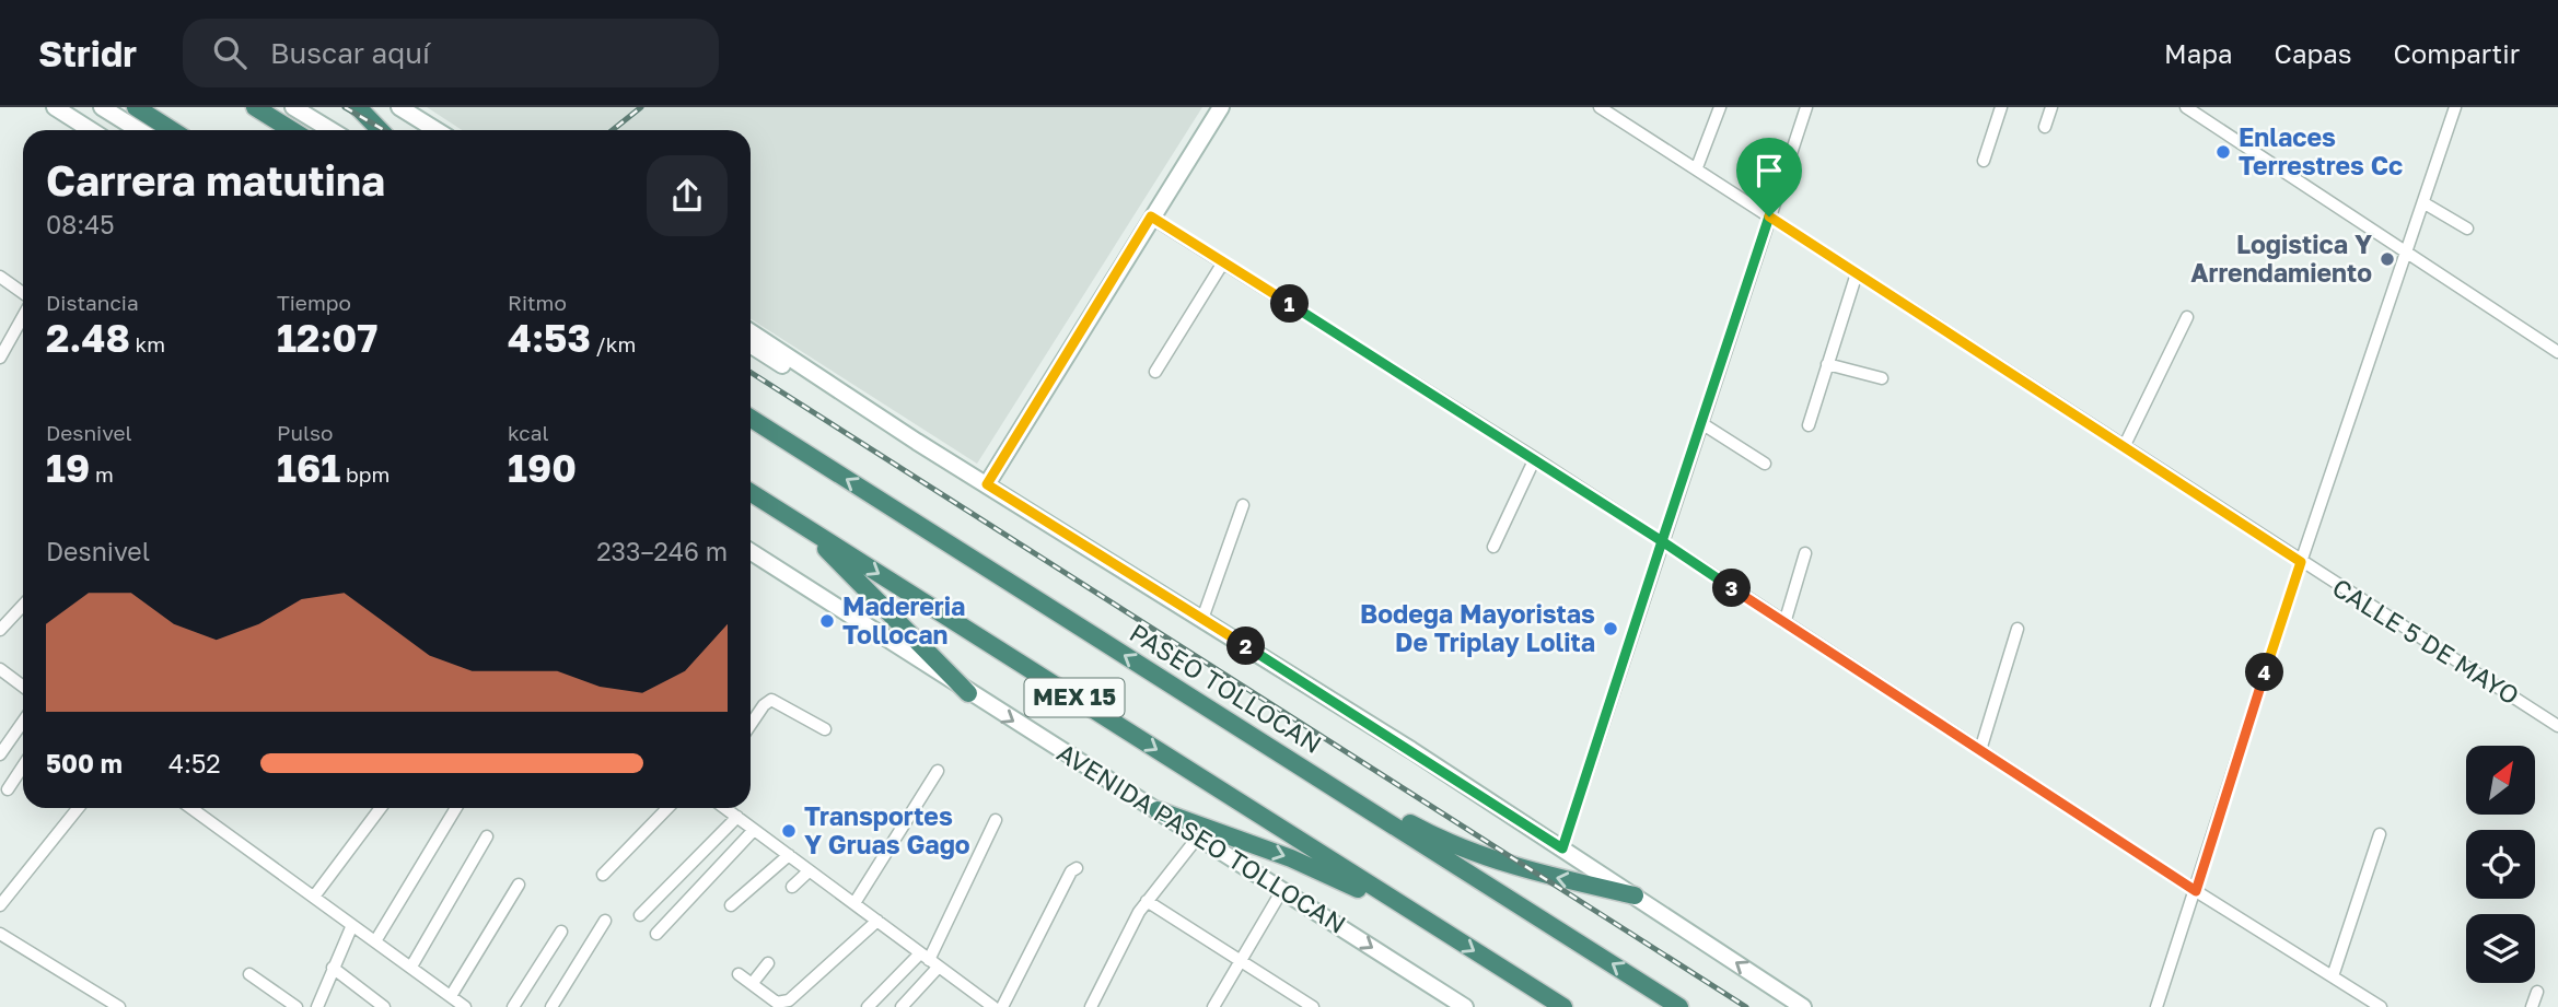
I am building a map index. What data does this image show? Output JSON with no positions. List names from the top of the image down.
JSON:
{
  "streets": {
    "highway": ["PASEO TOLLOCAN", "MEX 15"],
    "main road": ["AVENIDA PASEO TOLLOCAN"],
    "street": ["CALLE 5 DE MAYO"]
  },
  "one_way": ["AVENIDA PASEO TOLLOCAN"],
  "places": [
    "Enlaces Terrestres Cc",
    "Logistica Y Arrendamiento",
    "Madereria Tollocan",
    "Bodega Mayoristas De Triplay Lolita",
    "Transportes Y Gruas Gago"
  ],
  "north": "top right",
  "page": {
    "header": "Stridr",
    "search": "Buscar aquí",
    "nav": ["Mapa", "Capas", "Compartir"],
    "heading": ["Carrera matutina", "08:45"],
    "stats": [
      ["Distancia", "2.48 km"],
      ["Tiempo", "12:07"],
      ["Ritmo", "4:53 /km"],
      ["Desnivel", "19 m"],
      ["Pulso", "161 bpm"],
      ["kcal", "190"]
    ],
    "pins": [
      "1",
      "3",
      "2",
      "4"
    ],
    "chart": ["Desnivel", "233–246 m"],
    "list": [
      {
        "name": "500 m",
        "note": "4:52"
      }
    ]
  }
}
